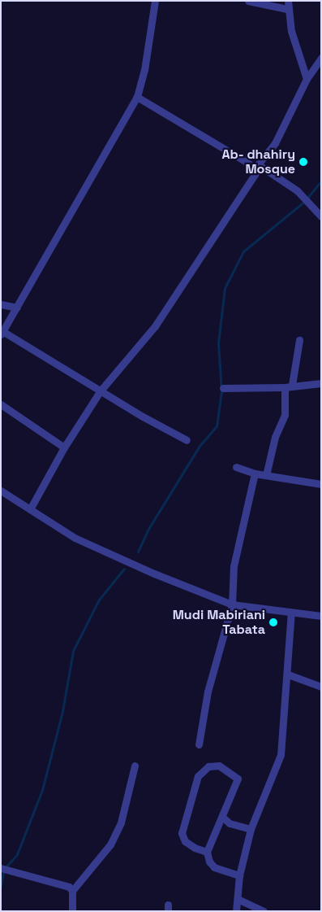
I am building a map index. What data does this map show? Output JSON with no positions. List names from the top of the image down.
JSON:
{
  "places": ["Ab- dhahiry Mosque", "Mudi Mabiriani Tabata"]
}
